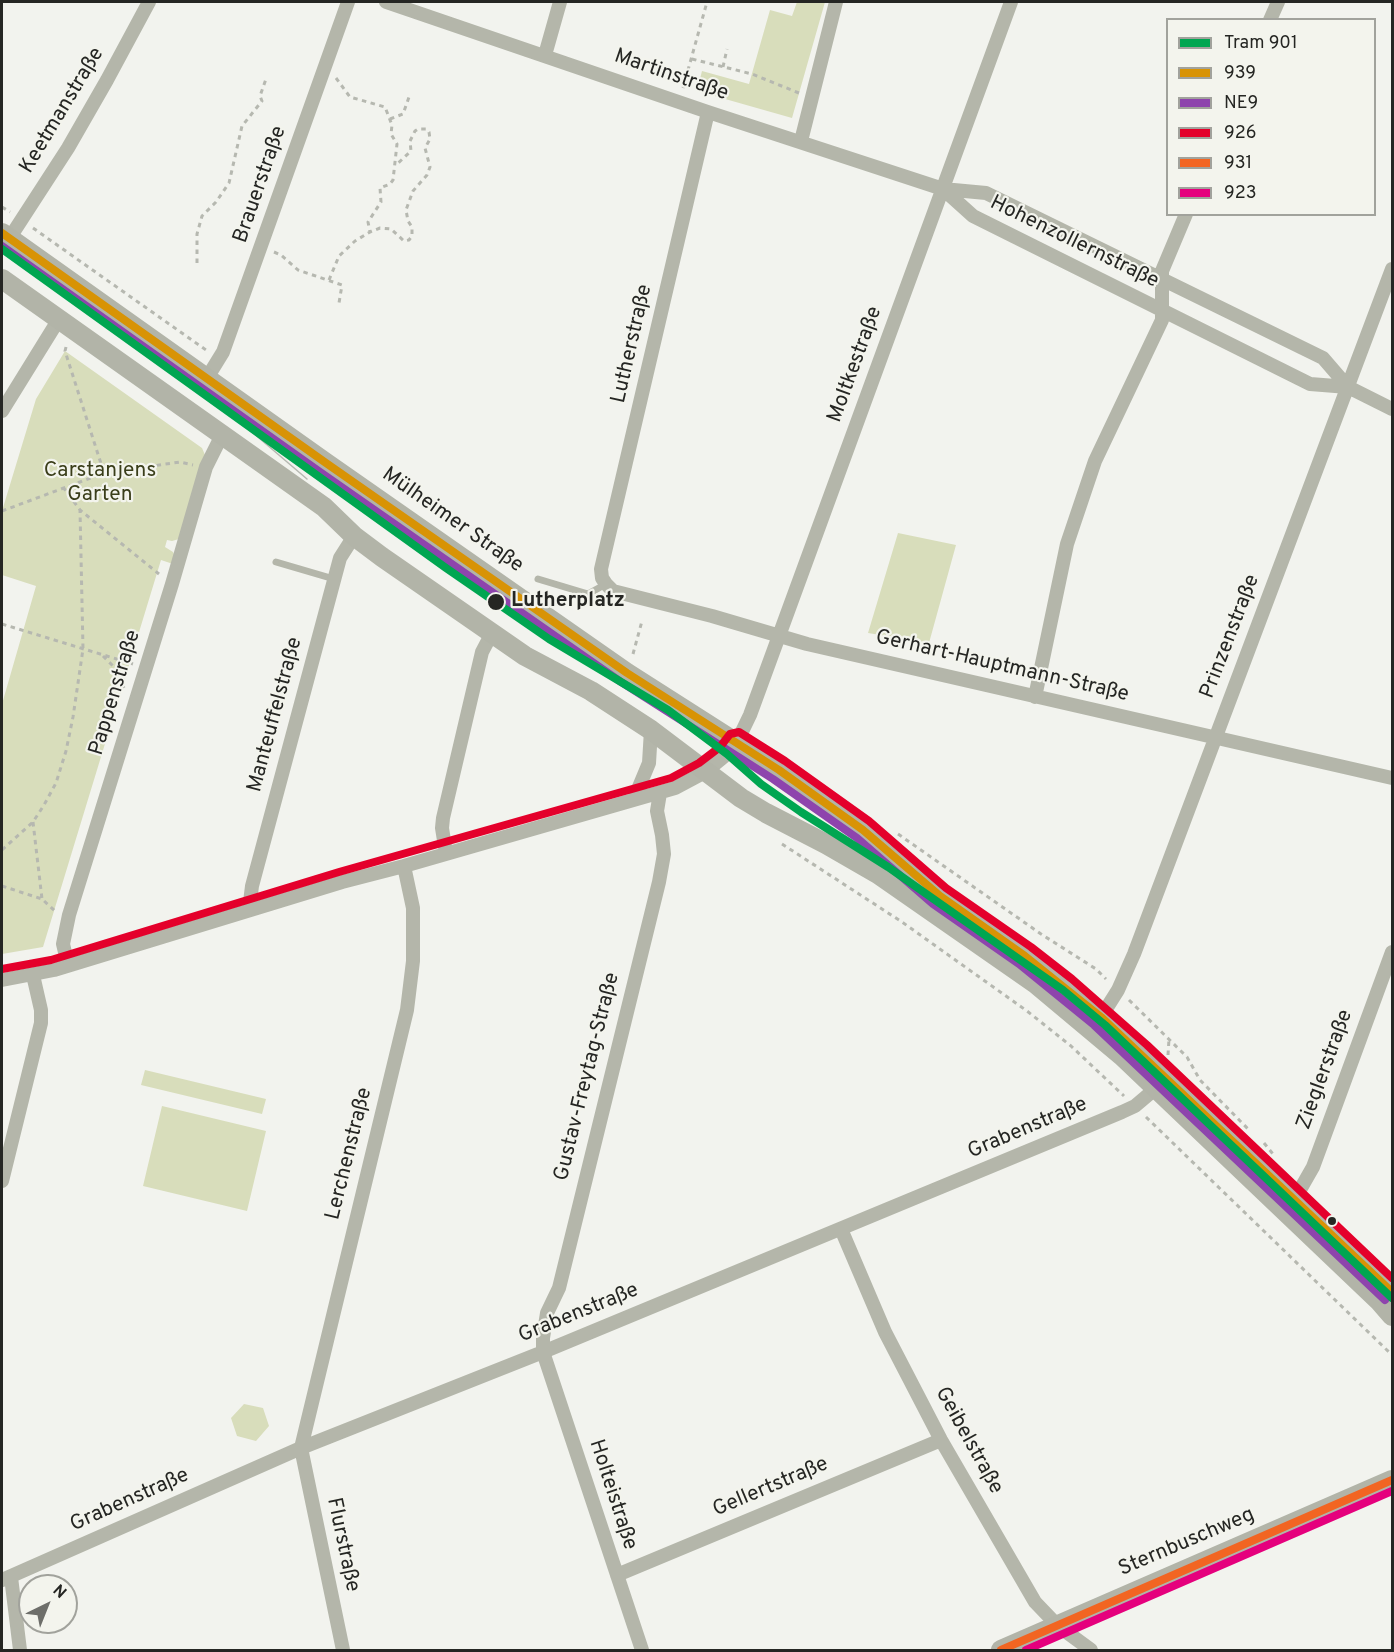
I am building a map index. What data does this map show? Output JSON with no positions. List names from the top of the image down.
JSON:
{
  "streets": {
    "main road": ["Mülheimer Straße", "Sternbuschweg"],
    "street": [
      "Martinstraße",
      "Keetmanstraße",
      "Brauerstraße",
      "Hohenzollernstraße",
      "Lutherstraße",
      "Moltkestraße",
      "Prinzenstraße",
      "Gerhart-Hauptmann-Straße",
      "Pappenstraße",
      "Manteuffelstraße",
      "Zieglerstraße",
      "Gustav-Freytag-Straße",
      "Grabenstraße",
      "Lerchenstraße",
      "Geibelstraße",
      "Gellertstraße",
      "Holteistraße",
      "Flurstraße"
    ]
  },
  "crossings": [
    ["Martinstraße", "Hohenzollernstraße"],
    ["Martinstraße", "Lutherstraße"],
    ["Martinstraße", "Moltkestraße"],
    ["Keetmanstraße", "Mülheimer Straße"],
    ["Brauerstraße", "Mülheimer Straße"],
    ["Hohenzollernstraße", "Moltkestraße"],
    ["Hohenzollernstraße", "Prinzenstraße"],
    ["Lutherstraße", "Gerhart-Hauptmann-Straße"],
    ["Moltkestraße", "Mülheimer Straße"],
    ["Moltkestraße", "Gerhart-Hauptmann-Straße"],
    ["Moltkestraße", "Pappenstraße"],
    ["Moltkestraße", "Manteuffelstraße"],
    ["Moltkestraße", "Gustav-Freytag-Straße"],
    ["Moltkestraße", "Lerchenstraße"],
    ["Mülheimer Straße", "Prinzenstraße"],
    ["Mülheimer Straße", "Pappenstraße"],
    ["Mülheimer Straße", "Manteuffelstraße"],
    ["Mülheimer Straße", "Zieglerstraße"],
    ["Mülheimer Straße", "Grabenstraße"],
    ["Prinzenstraße", "Gerhart-Hauptmann-Straße"],
    ["Gustav-Freytag-Straße", "Grabenstraße"],
    ["Gustav-Freytag-Straße", "Holteistraße"],
    ["Grabenstraße", "Lerchenstraße"],
    ["Grabenstraße", "Geibelstraße"],
    ["Grabenstraße", "Holteistraße"],
    ["Grabenstraße", "Flurstraße"],
    ["Lerchenstraße", "Flurstraße"],
    ["Geibelstraße", "Gellertstraße"],
    ["Geibelstraße", "Sternbuschweg"],
    ["Gellertstraße", "Holteistraße"]
  ],
  "parks": ["Carstanjens Garten"],
  "places": ["Lutherplatz"],
  "lines": [
    "transit line 939",
    "transit line NE9",
    "tram line 901",
    "transit line 926",
    "transit line 931",
    "transit line 923"
  ],
  "legend": [
    "Tram 901",
    "939",
    "NE9",
    "926",
    "931",
    "923"
  ],
  "north": "top right"
}
